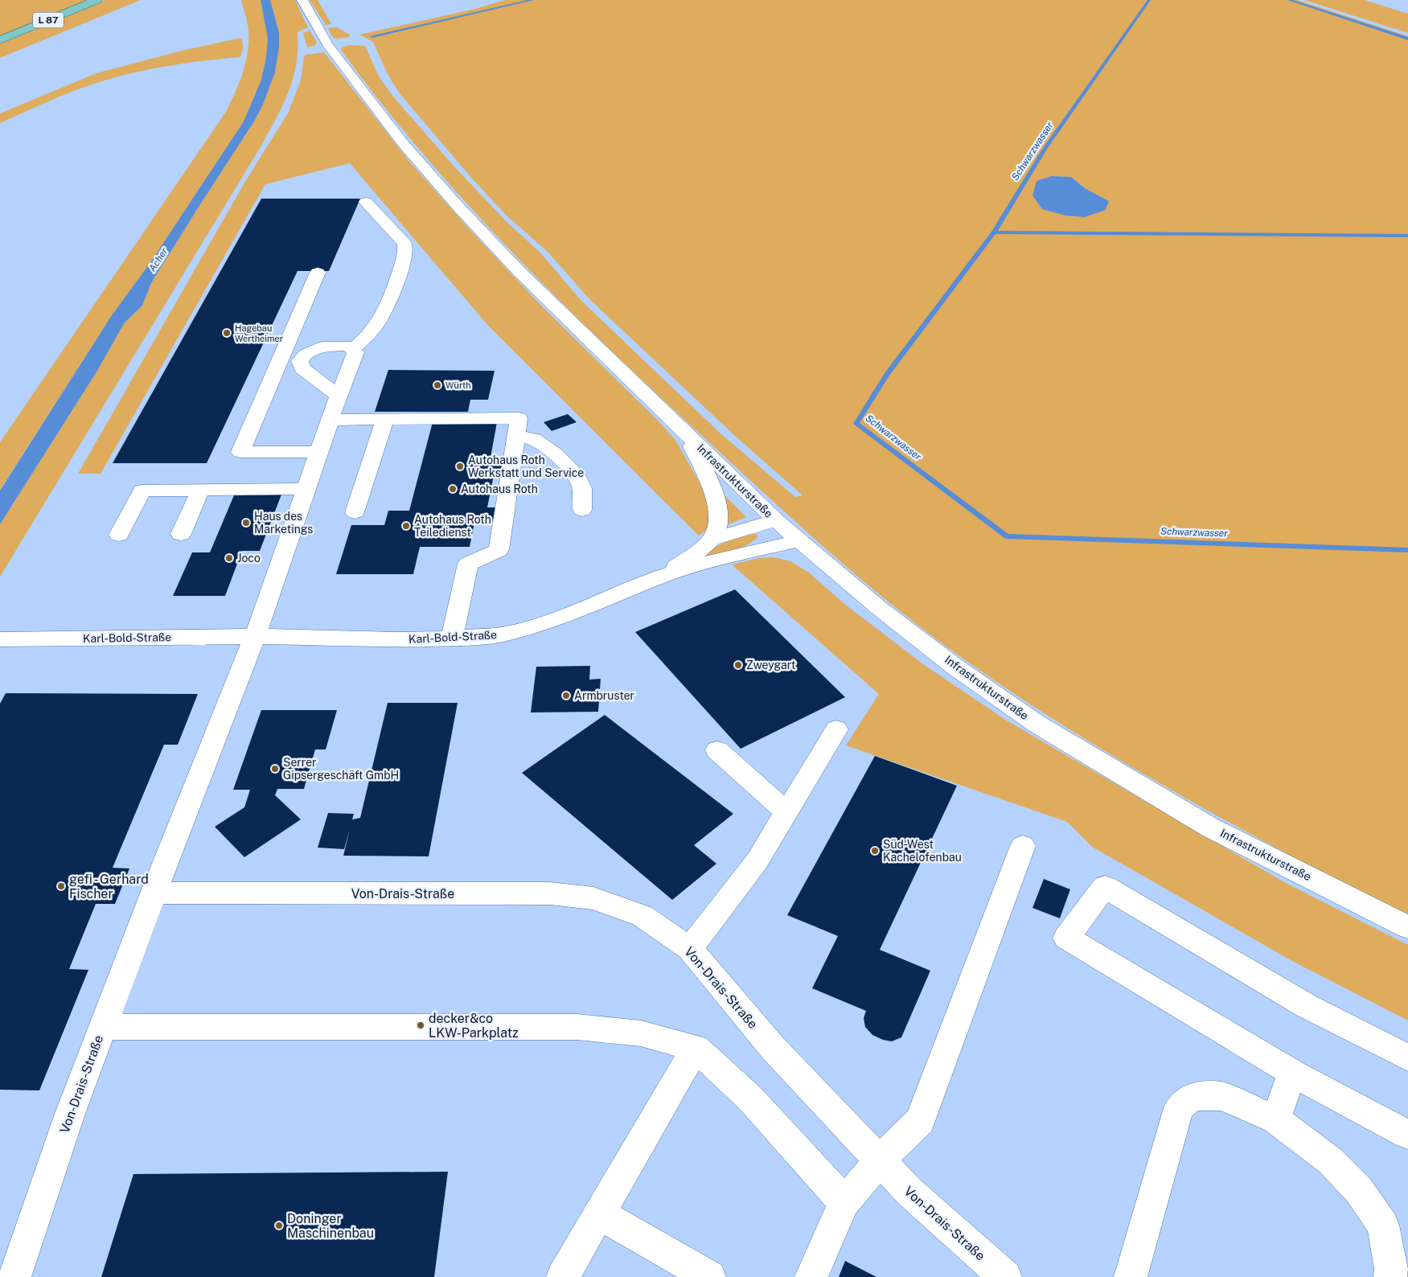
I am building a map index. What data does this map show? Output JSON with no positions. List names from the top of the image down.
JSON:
{
  "streets": {
    "main road": ["L 87"],
    "street": ["Infrastrukturstraße", "Karl-Bold-Straße", "Von-Drais-Straße"]
  },
  "crossings": [
    ["Karl-Bold-Straße", "Von-Drais-Straße"]
  ],
  "water": ["Schwarzwasser", "Acher"],
  "places": [
    "Hagebau Wertheimer",
    "Würth",
    "Autohaus Roth Werkstatt und Service",
    "Autohaus Roth",
    "Haus des Marketings",
    "Autohaus Roth Teiledienst",
    "Joco",
    "Zweygart",
    "Armbruster",
    "Serrer Gipsergeschäft GmbH",
    "Süd-West Kachelofenbau",
    "gefi - Gerhard Fischer",
    "decker&co LKW-Parkplatz",
    "Doninger Maschinenbau"
  ]
}
